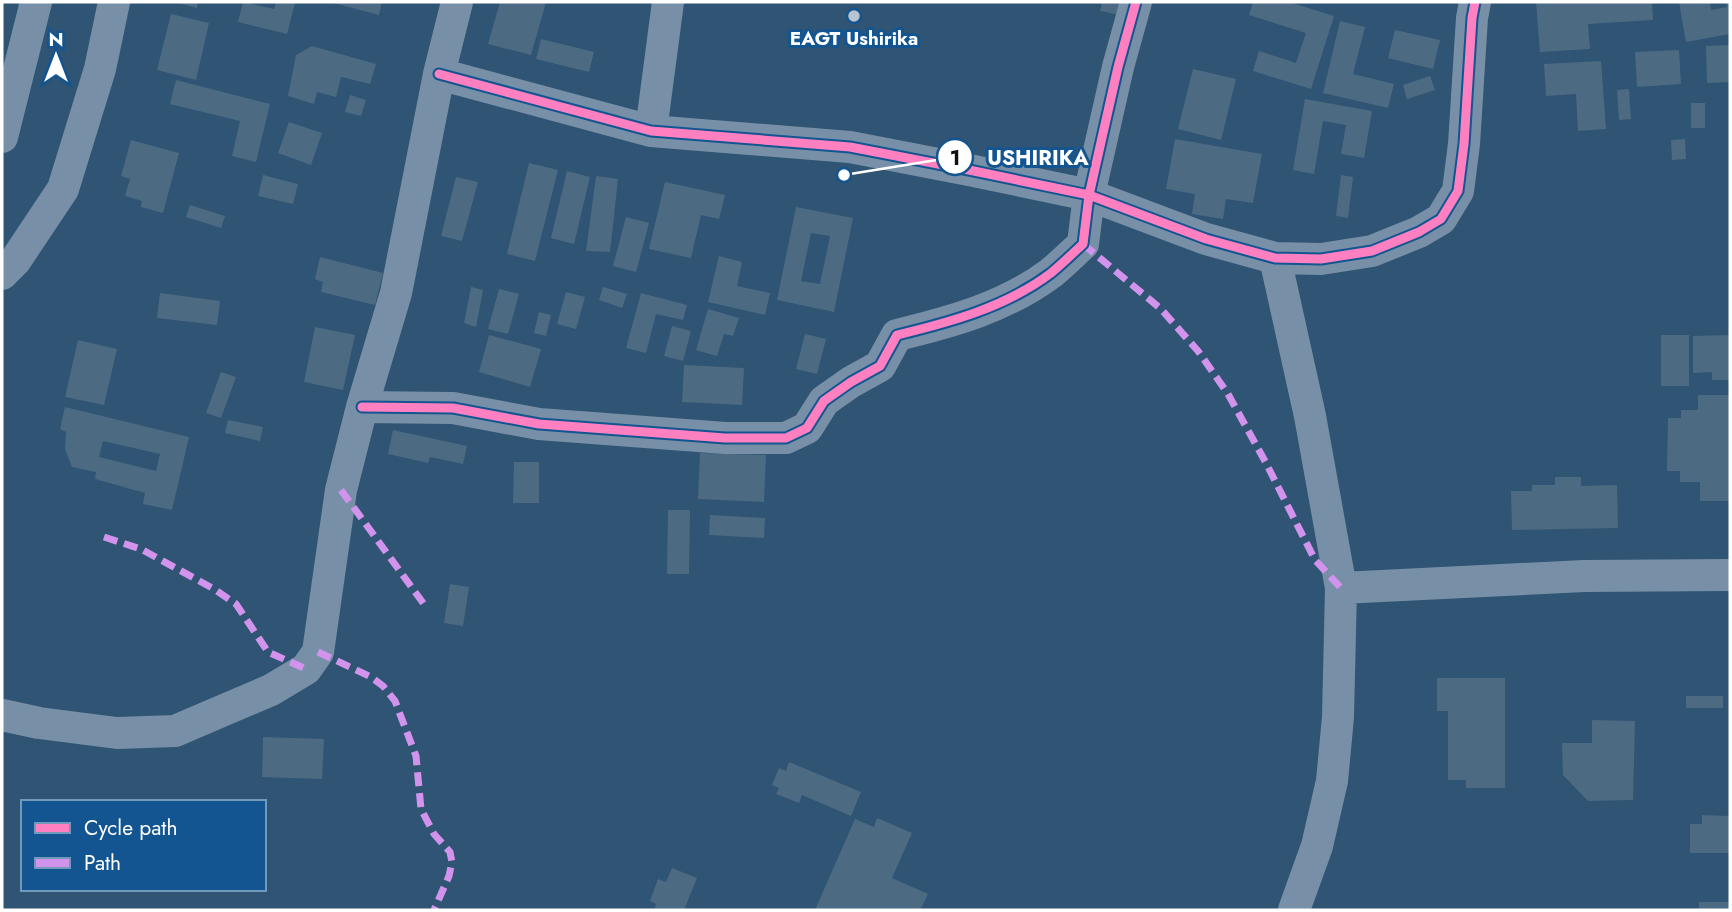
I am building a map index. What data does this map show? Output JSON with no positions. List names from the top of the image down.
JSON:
{
  "places": ["EAGT Ushirika", "USHIRIKA"],
  "legend": ["Cycle path", "Path"],
  "north": "top"
}
